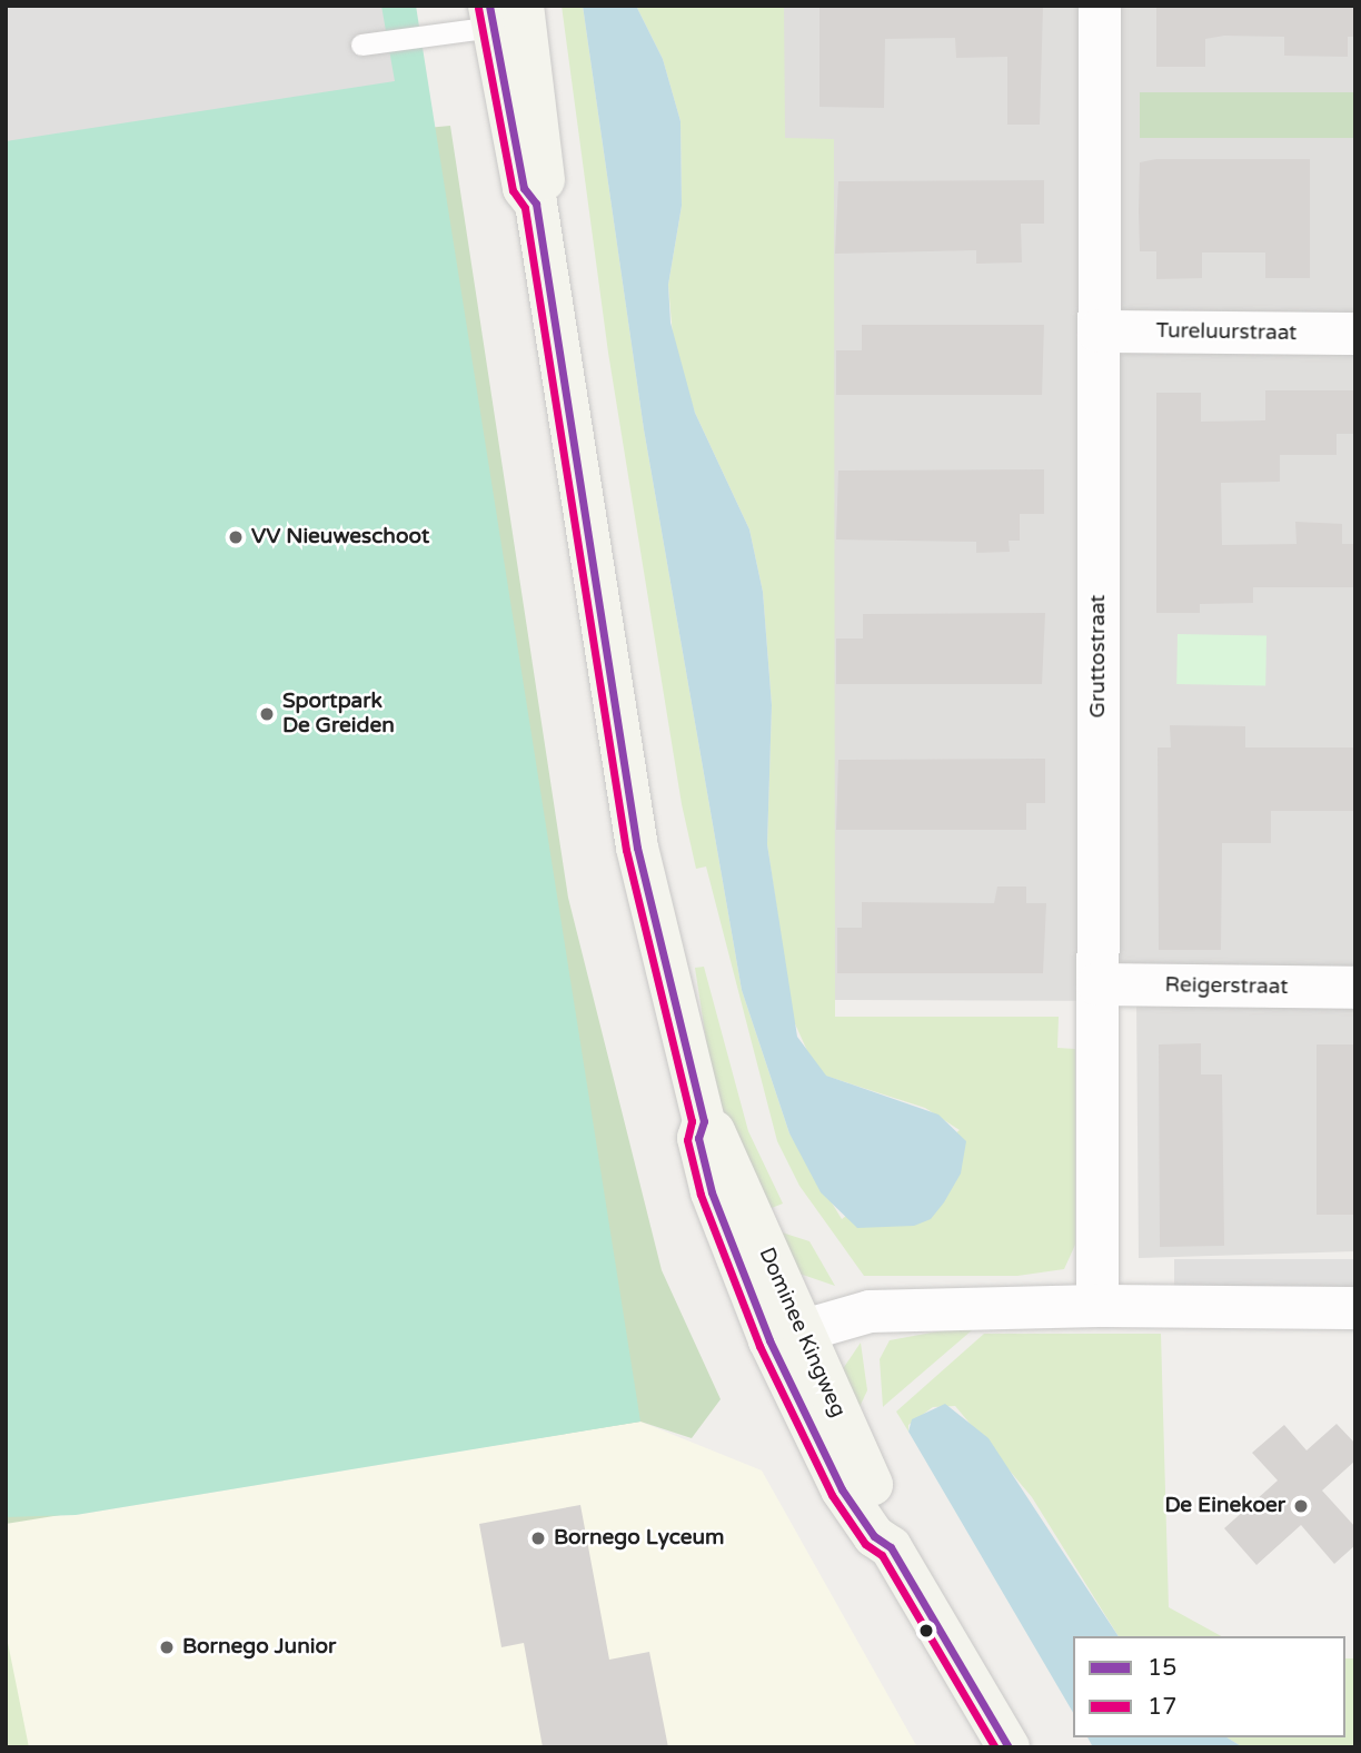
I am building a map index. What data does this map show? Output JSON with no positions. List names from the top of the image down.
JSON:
{
  "streets": {
    "main road": ["Dominee Kingweg"],
    "street": ["Tureluurstraat", "Gruttostraat", "Reigerstraat"]
  },
  "crossings": [
    ["Tureluurstraat", "Gruttostraat"],
    ["Gruttostraat", "Reigerstraat"]
  ],
  "places": [
    "VV Nieuweschoot",
    "Sportpark De Greiden",
    "De Einekoer",
    "Bornego Lyceum",
    "Bornego Junior"
  ],
  "lines": ["transit line 15", "transit line 17"],
  "legend": ["15", "17"]
}
